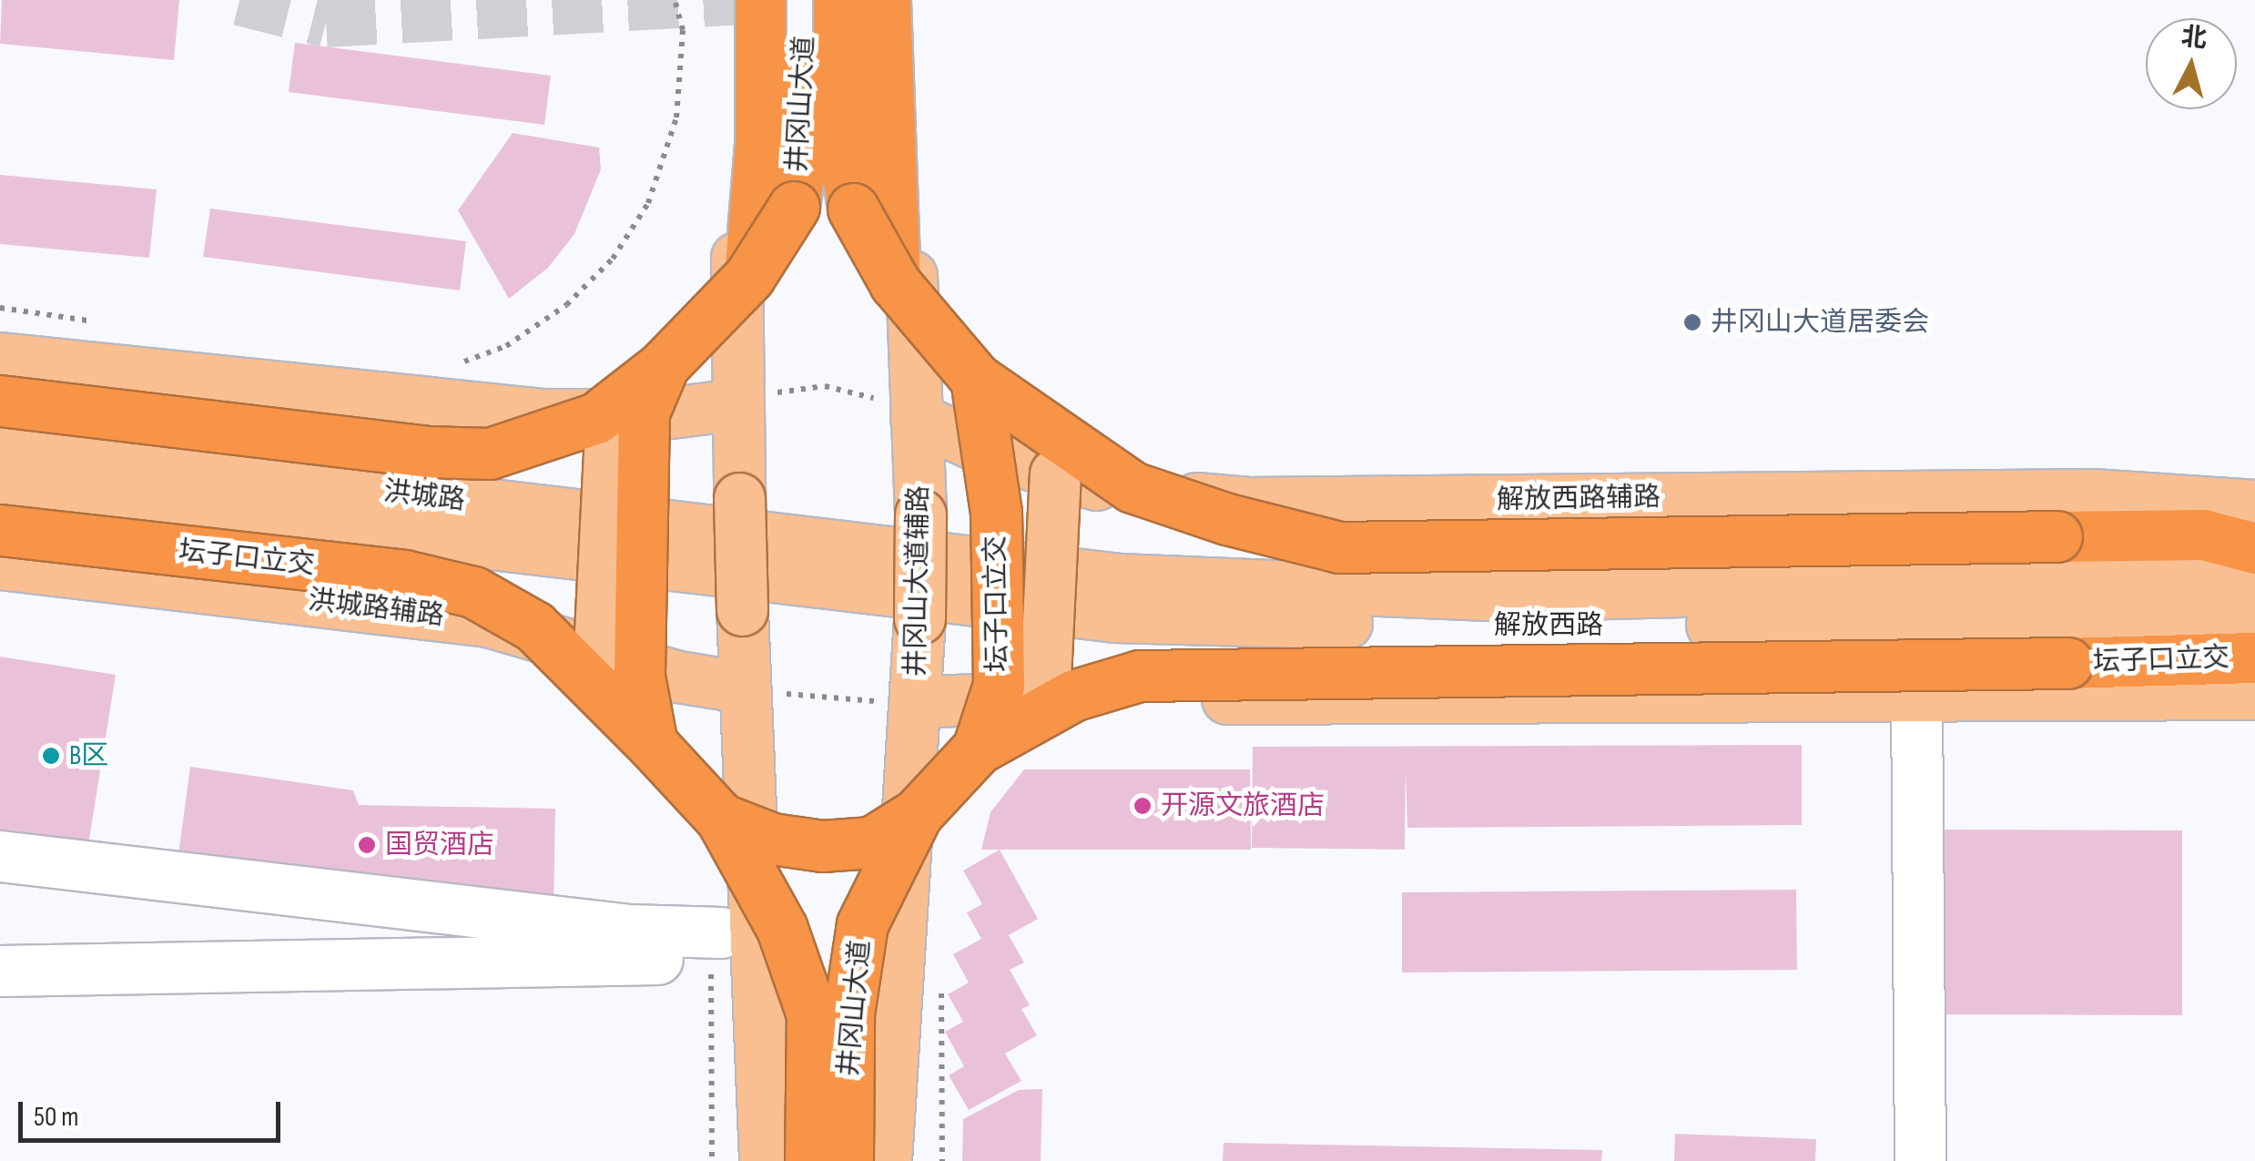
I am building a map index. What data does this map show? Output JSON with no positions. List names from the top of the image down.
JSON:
{
  "streets": {
    "highway": ["井冈山大道", "坛子口立交"],
    "main road": [
      "洪城路",
      "解放西路辅路",
      "井冈山大道辅路",
      "洪城路辅路",
      "解放西路"
    ]
  },
  "crossings": [
    ["井冈山大道", "坛子口立交"],
    ["井冈山大道", "井冈山大道辅路"],
    ["洪城路", "解放西路"],
    ["解放西路辅路", "井冈山大道辅路"]
  ],
  "places": [
    "井冈山大道居委会",
    "B区",
    "开源文旅酒店",
    "国贸酒店"
  ],
  "scale_bar": "50 m",
  "north": "top"
}
